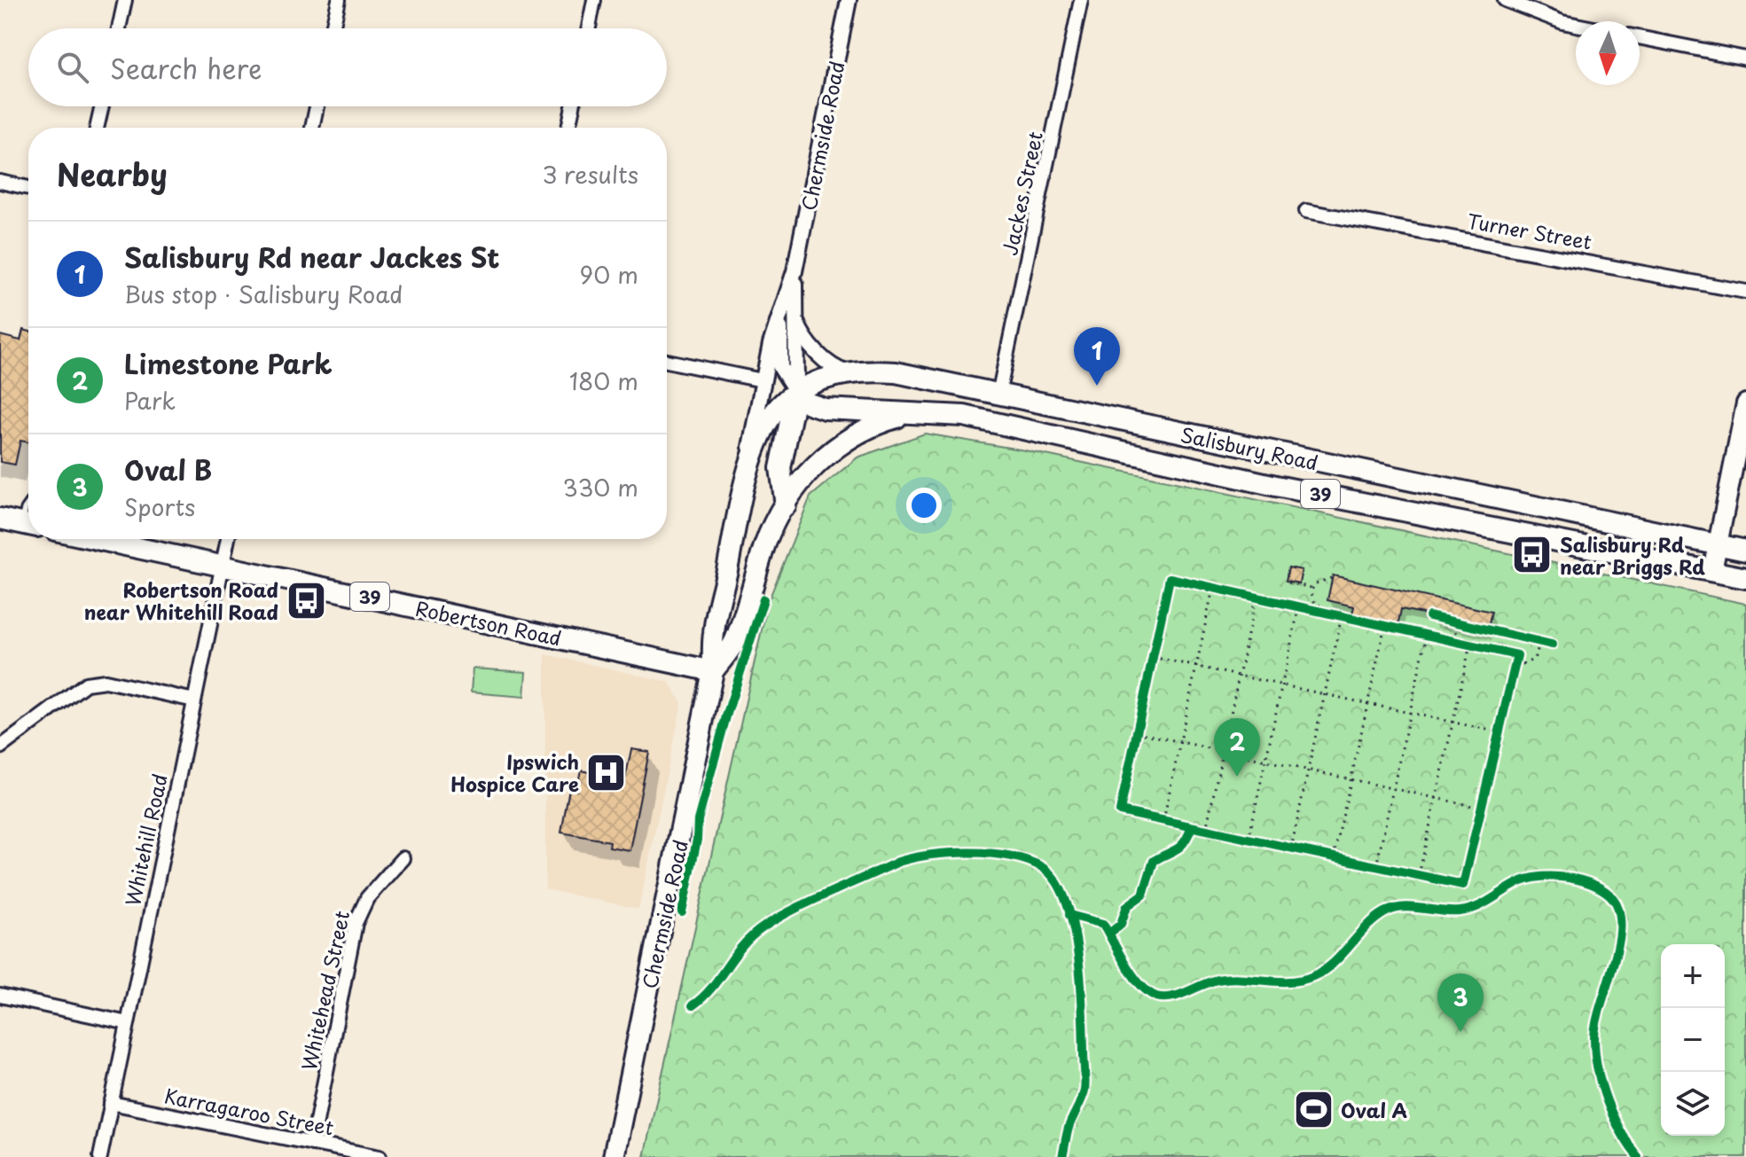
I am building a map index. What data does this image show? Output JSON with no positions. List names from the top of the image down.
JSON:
{
  "streets": {
    "main road": [
      "Chermside Road",
      "Salisbury Road",
      "39",
      "Robertson Road"
    ],
    "street": [
      "Jackes Street",
      "Turner Street",
      "Whitehill Road",
      "Whitehead Street",
      "Karragaroo Street"
    ]
  },
  "crossings": [
    ["Chermside Road", "Salisbury Road"],
    ["Chermside Road", "Robertson Road"],
    ["Jackes Street", "Salisbury Road"],
    ["Robertson Road", "Whitehill Road"],
    ["Whitehill Road", "Karragaroo Street"],
    ["Whitehead Street", "Karragaroo Street"]
  ],
  "places": {
    "bus stop": ["Salisbury Rd near Briggs Rd", "Robertson Road near Whitehill Road"],
    "hospital": ["Ipswich Hospice Care"],
    "sports": ["Oval A"]
  },
  "north": "bottom",
  "page": {
    "search": "Search here",
    "heading": ["Nearby", "3 results"],
    "list": [
      {
        "mark": "1",
        "name": "Salisbury Rd near Jackes St",
        "note": "Bus stop · Salisbury Road",
        "value": "90 m"
      },
      {
        "mark": "2",
        "name": "Limestone Park",
        "note": "Park",
        "value": "180 m"
      },
      {
        "mark": "3",
        "name": "Oval B",
        "note": "Sports",
        "value": "330 m"
      }
    ],
    "pins": ["1", "2", "3"],
    "map_buttons": ["+", "−"]
  }
}
